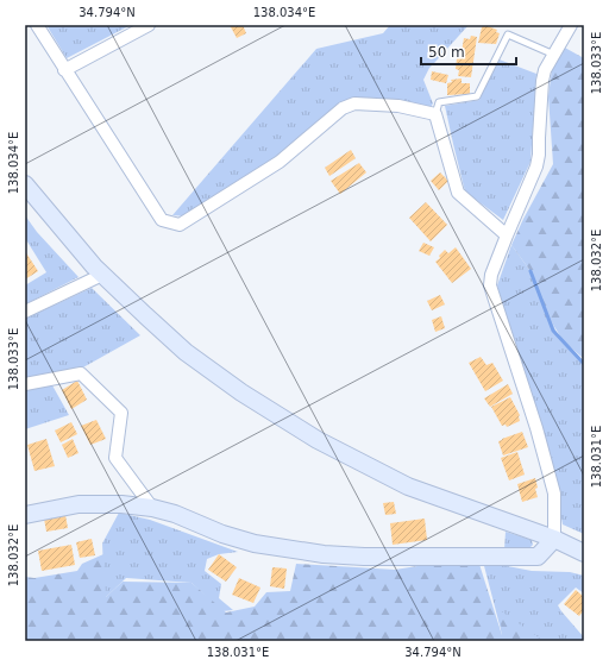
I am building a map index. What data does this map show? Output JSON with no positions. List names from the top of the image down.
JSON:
{
  "scale_bar": "50 m",
  "coordinates": [
    "34.794°N",
    "138.034°E",
    "138.033°E",
    "138.032°E",
    "138.031°E"
  ]
}
